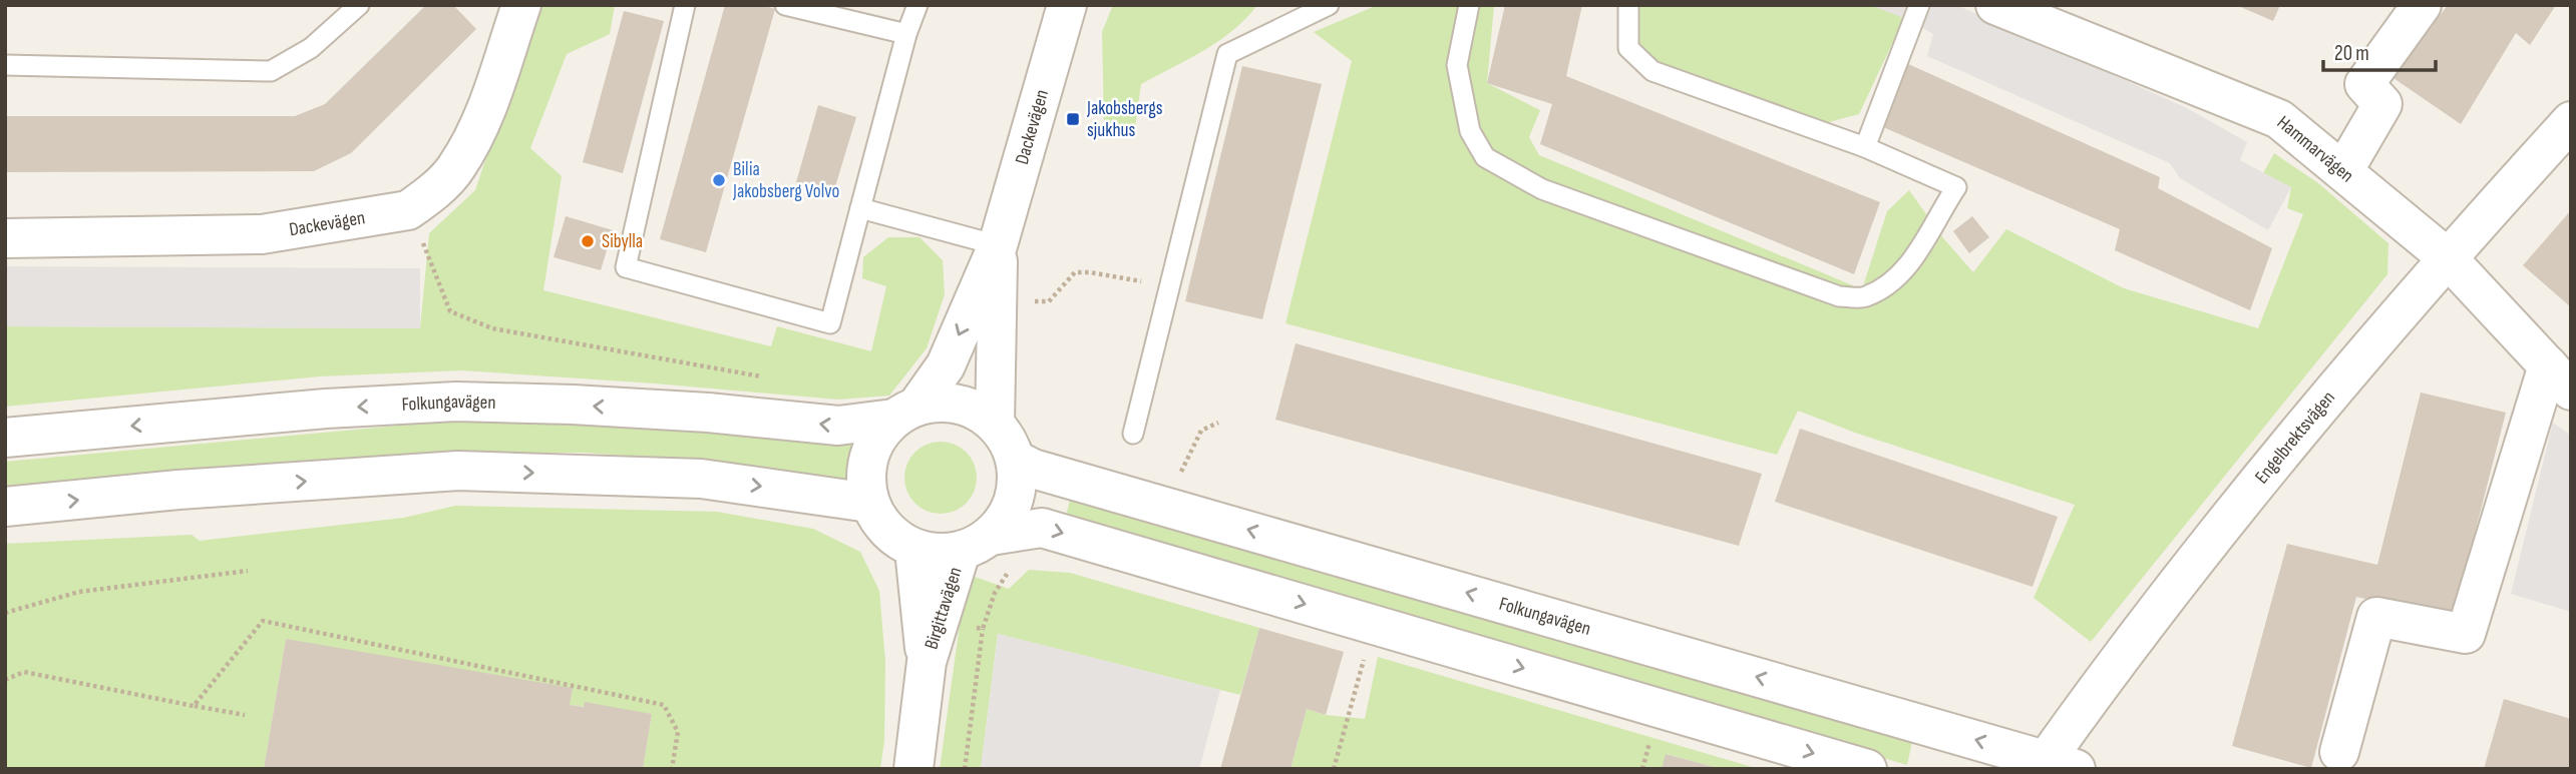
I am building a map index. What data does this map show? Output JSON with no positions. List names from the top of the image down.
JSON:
{
  "streets": {
    "street": [
      "Dackevägen",
      "Hammarvägen",
      "Folkungavägen",
      "Engelbrektsvägen",
      "Birgittavägen"
    ]
  },
  "crossings": [
    ["Dackevägen", "Folkungavägen"],
    ["Dackevägen", "Birgittavägen"],
    ["Hammarvägen", "Engelbrektsvägen"],
    ["Folkungavägen", "Engelbrektsvägen"],
    ["Folkungavägen", "Birgittavägen"]
  ],
  "places": {
    "transit": ["Jakobsbergs sjukhus"],
    "other": ["Bilia Jakobsberg Volvo", "Sibylla"]
  },
  "scale_bar": "20 m"
}
